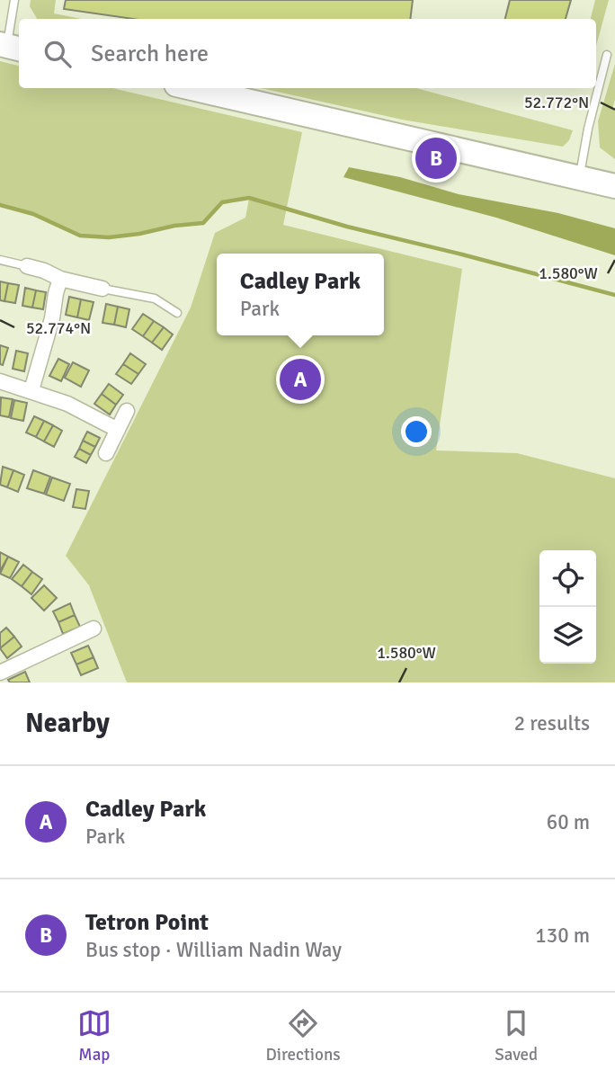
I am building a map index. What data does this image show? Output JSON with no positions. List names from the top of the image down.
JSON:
{
  "page": {
    "search": "Search here",
    "pins": ["B", "A"],
    "popup": ["Cadley Park", "Park"],
    "heading": ["Nearby", "2 results"],
    "list": [
      {
        "mark": "A",
        "name": "Cadley Park",
        "note": "Park",
        "value": "60 m"
      },
      {
        "mark": "B",
        "name": "Tetron Point",
        "note": "Bus stop · William Nadin Way",
        "value": "130 m"
      }
    ],
    "nav": ["Map", "Directions", "Saved"]
  },
  "coordinates": ["52.772°N", "1.580°W", "52.774°N"]
}
